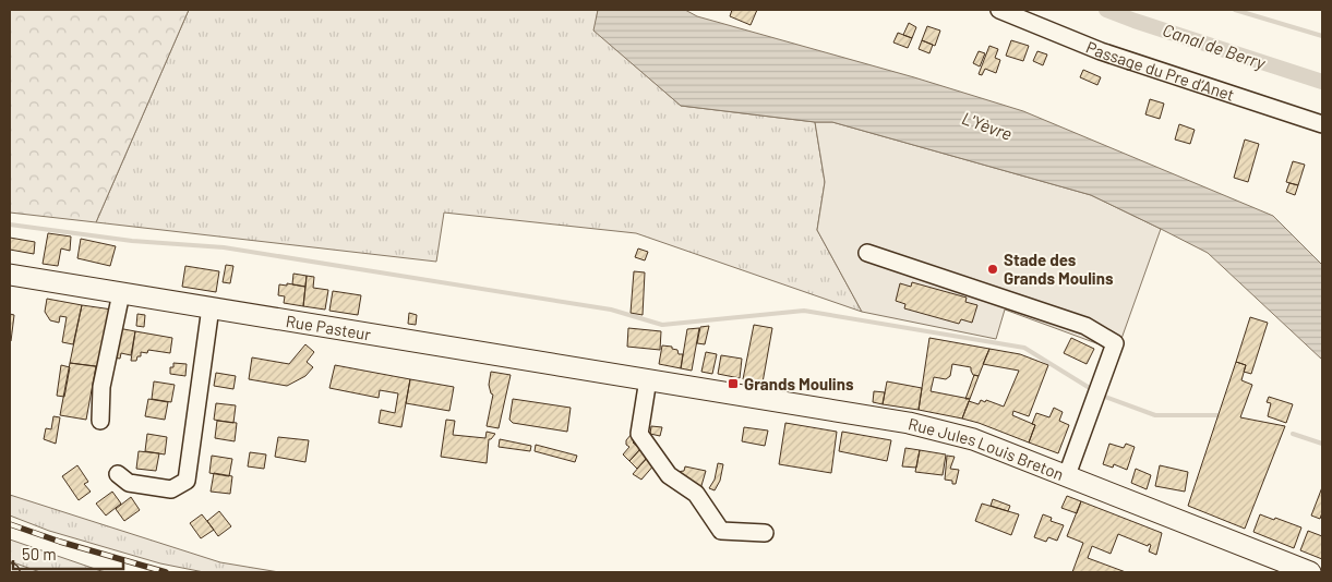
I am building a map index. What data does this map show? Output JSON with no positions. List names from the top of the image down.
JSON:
{
  "streets": {
    "main road": ["Rue Pasteur", "Rue Jules Louis Breton"],
    "street": ["Passage du Pre d’Anet"]
  },
  "crossings": [
    ["Rue Pasteur", "Rue Jules Louis Breton"]
  ],
  "water": ["Canal de Berry", "L'Yèvre"],
  "places": {
    "other": ["Stade des Grands Moulins"],
    "transit": ["Grands Moulins"]
  },
  "scale_bar": "50 m"
}
